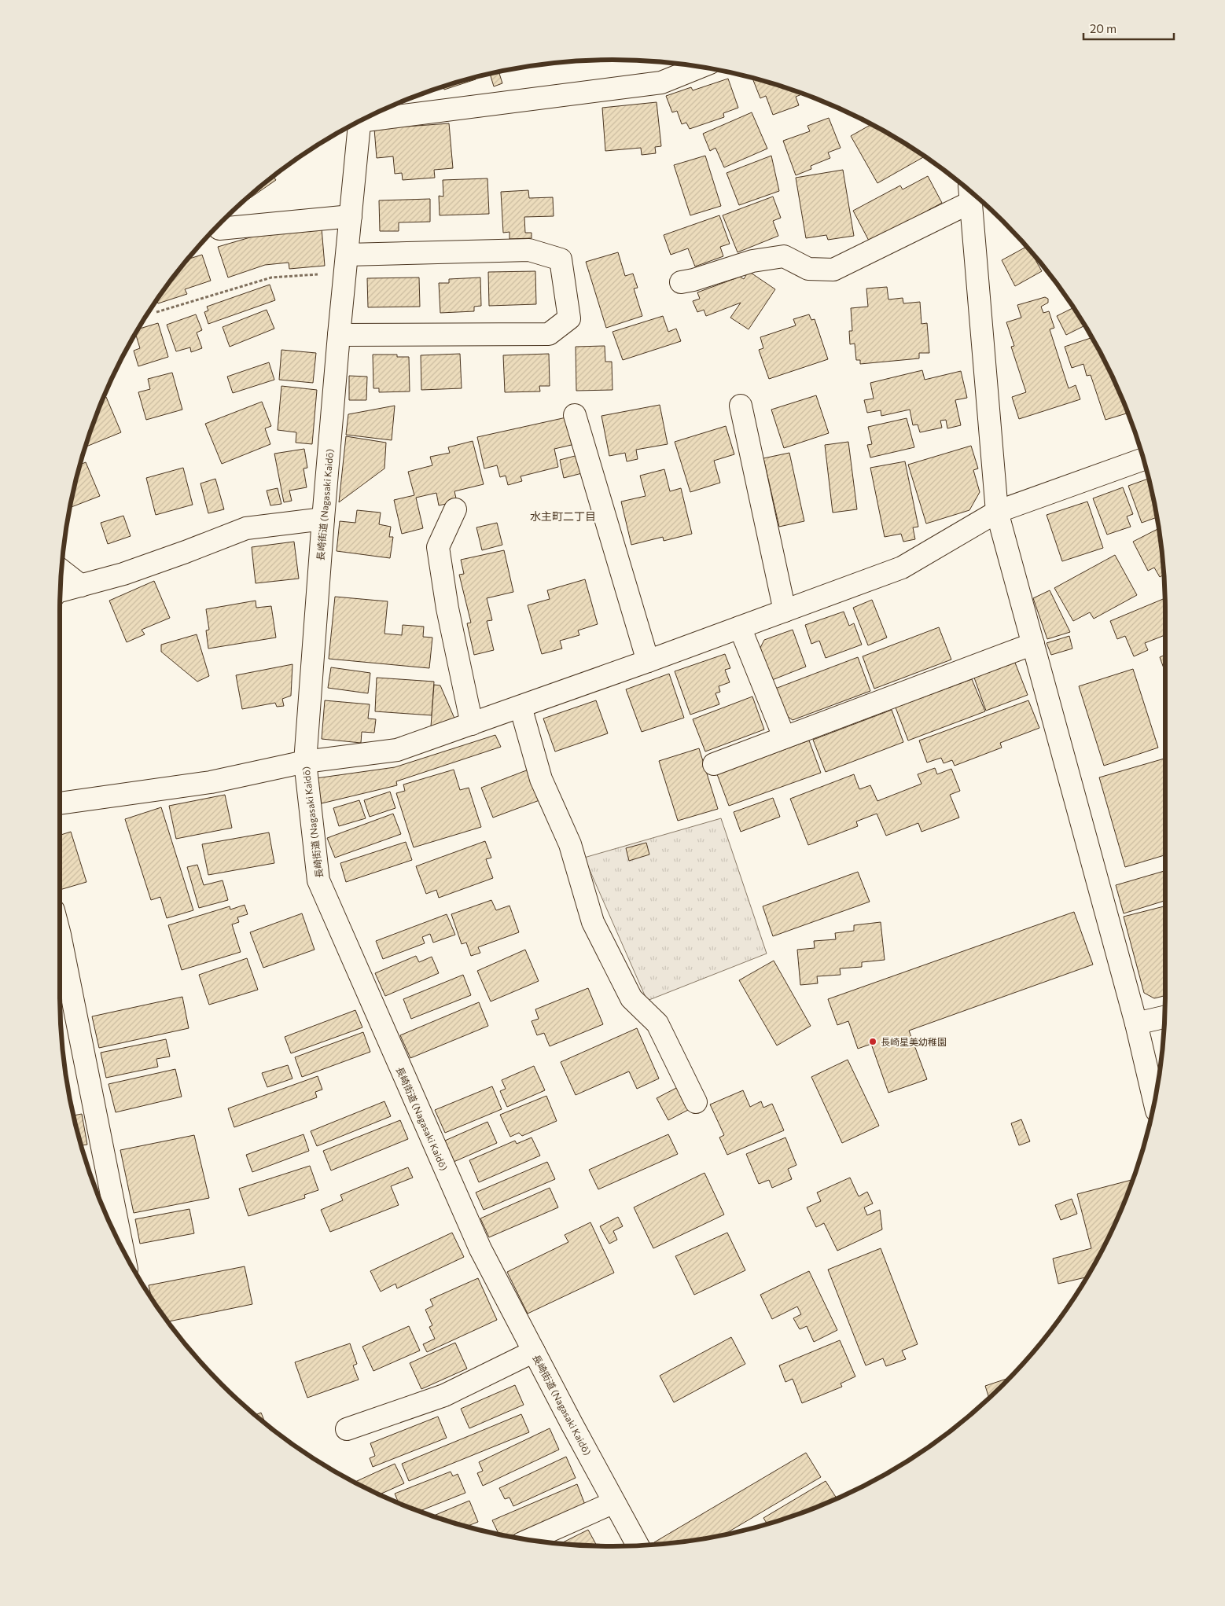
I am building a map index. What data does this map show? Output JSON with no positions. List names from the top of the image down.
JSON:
{
  "streets": {
    "street": ["長崎街道 (Nagasaki Kaidō)"]
  },
  "districts": ["水主町二丁目"],
  "places": ["長崎星美幼稚園"],
  "scale_bar": "20 m"
}
